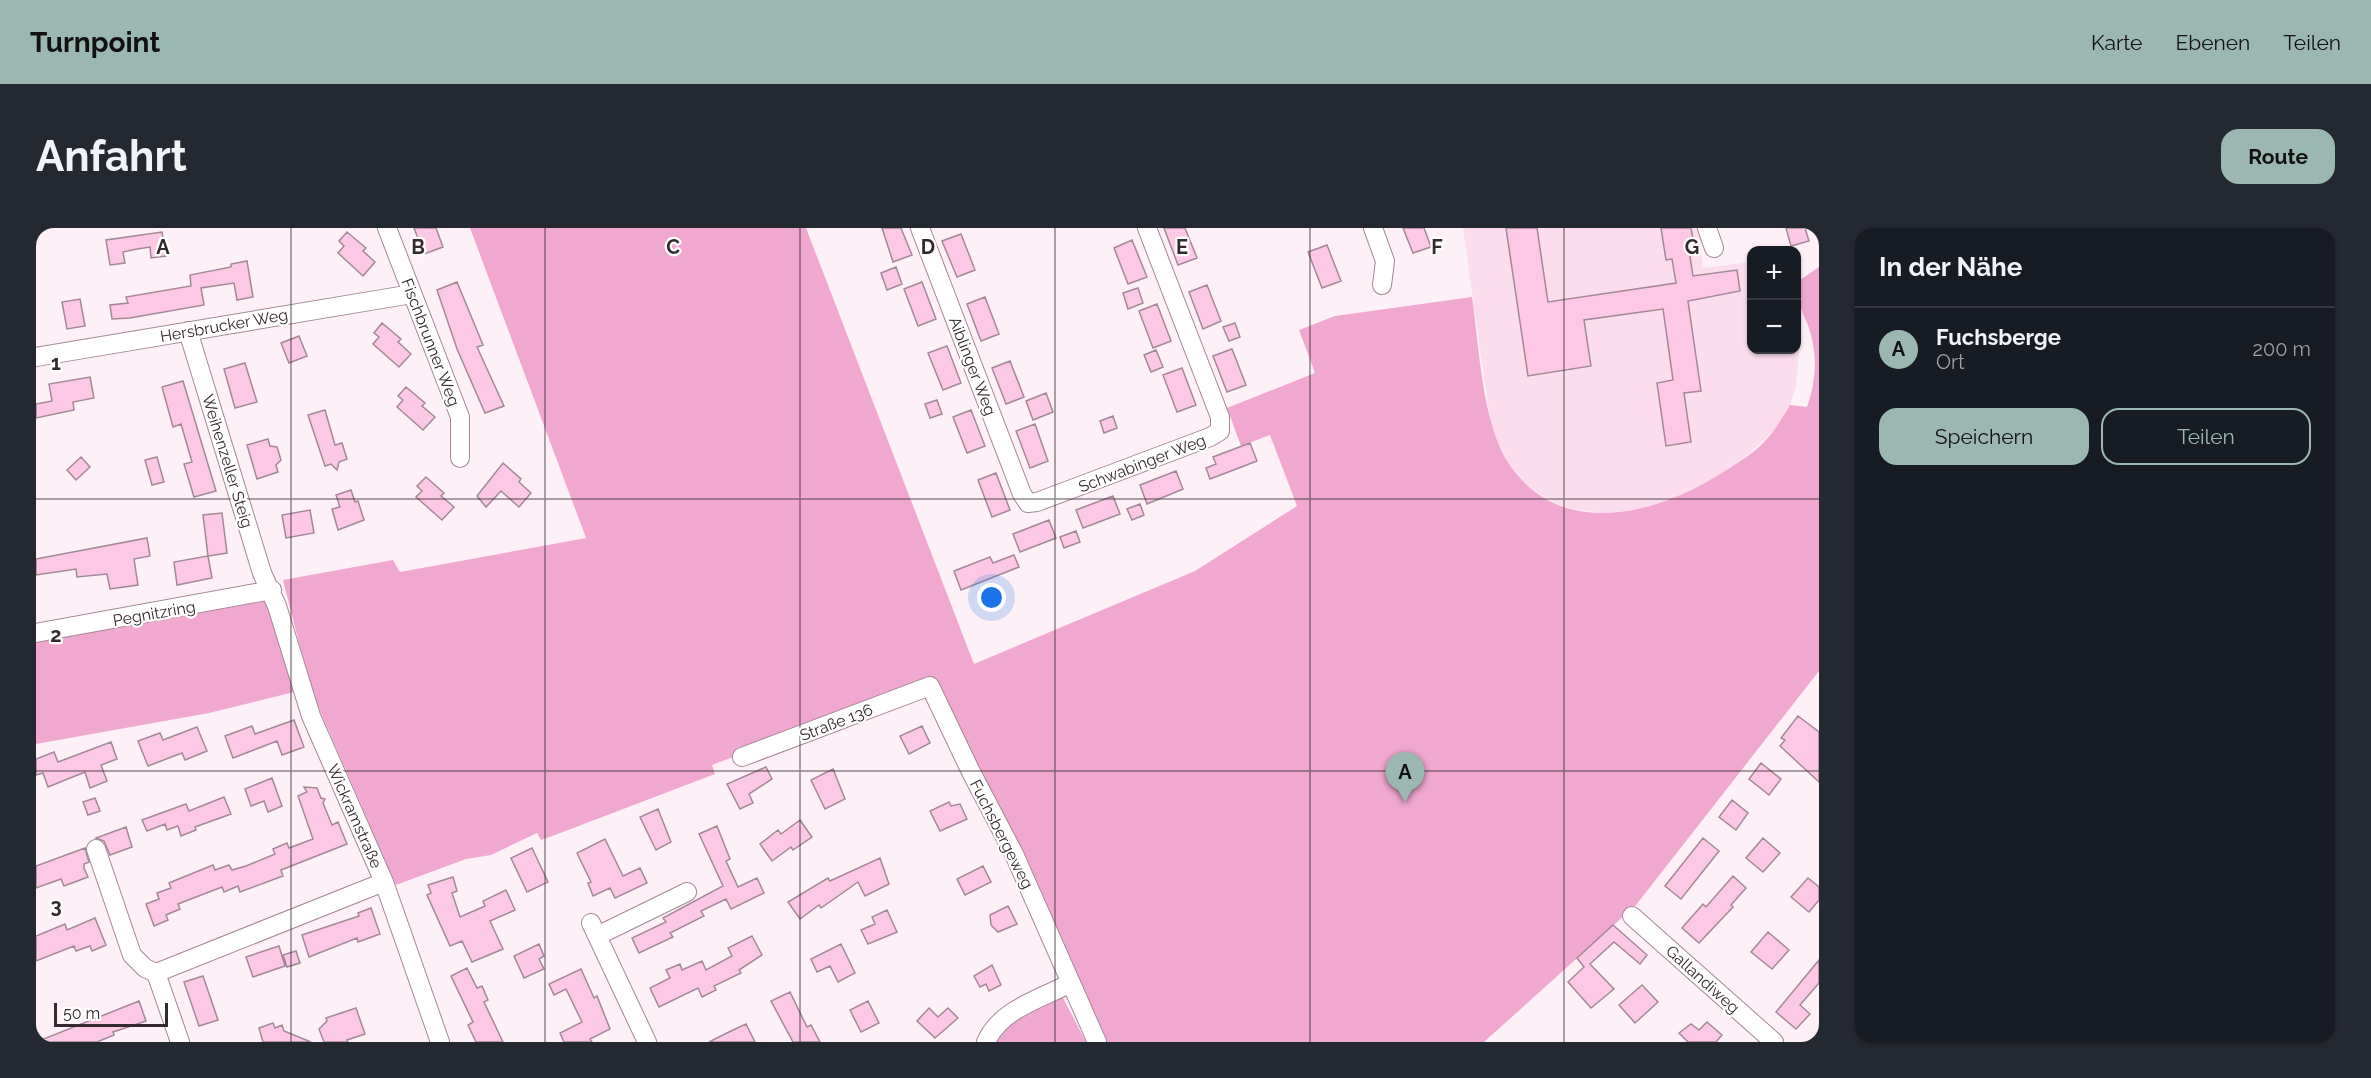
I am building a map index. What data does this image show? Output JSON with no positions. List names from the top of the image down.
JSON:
{
  "streets": {
    "street": [
      "Hersbrucker Weg",
      "Fischbrunner Weg",
      "Aiblinger Weg",
      "Weihenzeller Steig",
      "Schwabinger Weg",
      "Pegnitzring",
      "Straße 136",
      "Wickramstraße",
      "Fuchsbergeweg",
      "Gallandiweg"
    ]
  },
  "crossings": [
    ["Hersbrucker Weg", "Fischbrunner Weg"],
    ["Hersbrucker Weg", "Weihenzeller Steig"],
    ["Aiblinger Weg", "Schwabinger Weg"],
    ["Weihenzeller Steig", "Pegnitzring"],
    ["Weihenzeller Steig", "Wickramstraße"],
    ["Pegnitzring", "Wickramstraße"],
    ["Straße 136", "Fuchsbergeweg"]
  ],
  "scale_bar": "50 m",
  "page": {
    "header": "Turnpoint",
    "nav": ["Karte", "Ebenen", "Teilen"],
    "buttons": [
      "Route",
      ["Speichern", "Teilen"]
    ],
    "title": "Anfahrt",
    "heading": "In der Nähe",
    "map_buttons": ["+", "−"],
    "list": [
      {
        "mark": "A",
        "name": "Fuchsberge",
        "note": "Ort",
        "value": "200 m"
      }
    ],
    "pins": "A",
    "scale": "50 m"
  },
  "grid": {
    "columns": [
      "A",
      "B",
      "C",
      "D",
      "E",
      "F",
      "G"
    ],
    "rows": ["1", "2", "3"]
  }
}
